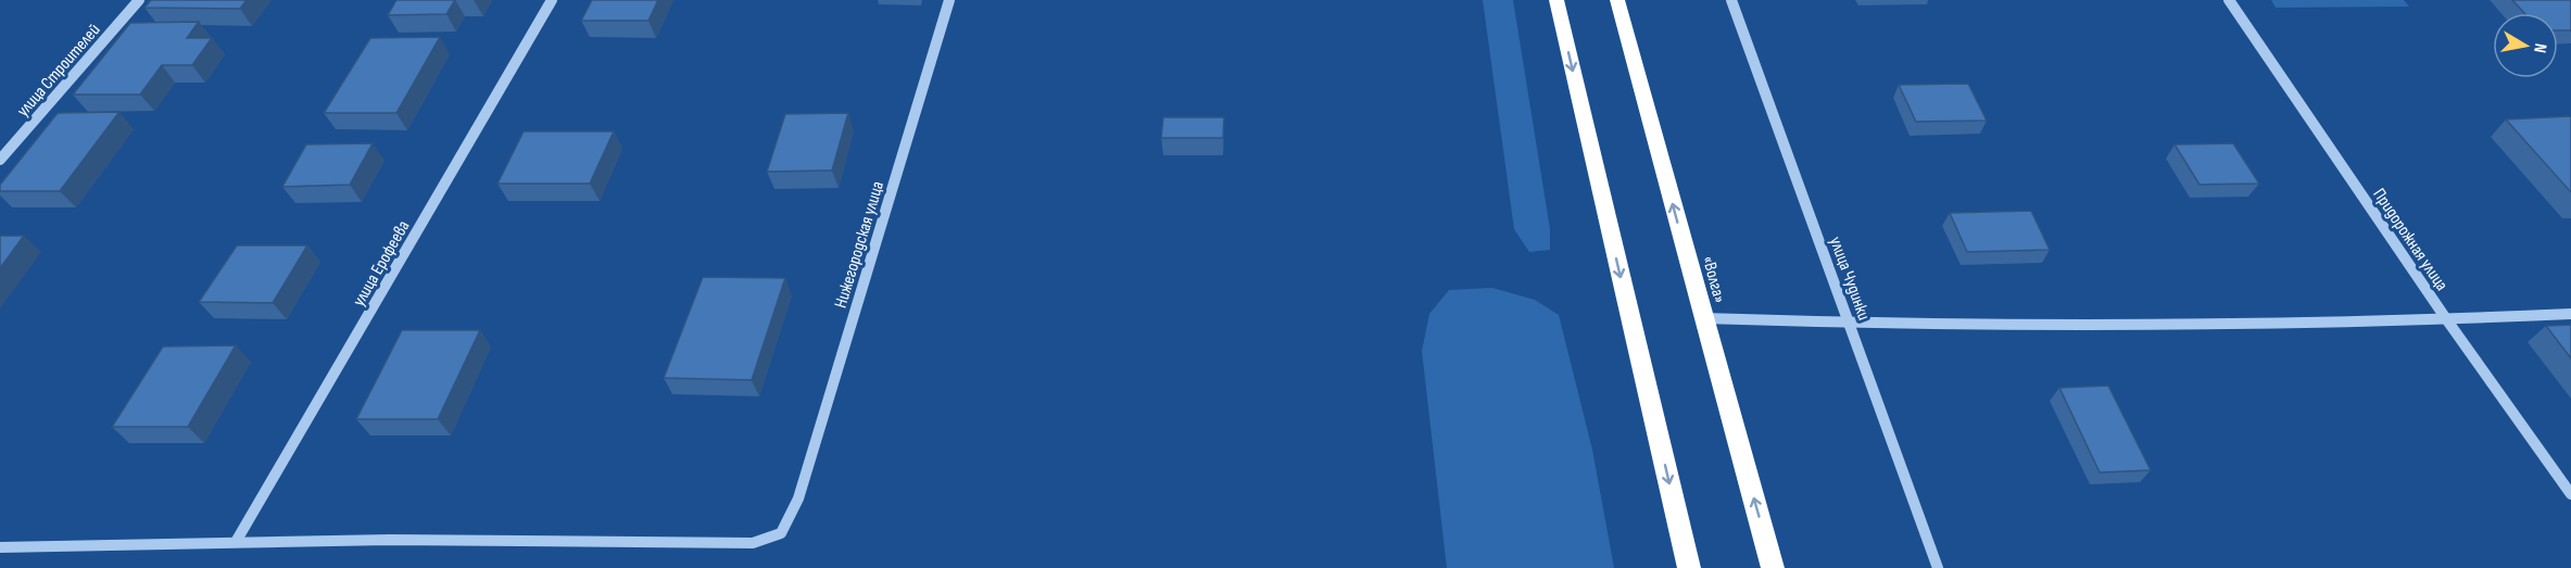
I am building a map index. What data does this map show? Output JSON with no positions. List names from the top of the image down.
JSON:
{
  "streets": {
    "highway": ["«Волга»"],
    "street": [
      "улица Строителей",
      "Придорожная улица",
      "Нижегородская улица",
      "улица Ерофеева",
      "улица Чудинки"
    ]
  },
  "crossings": [
    ["Нижегородская улица", "улица Ерофеева"]
  ],
  "north": "right"
}
